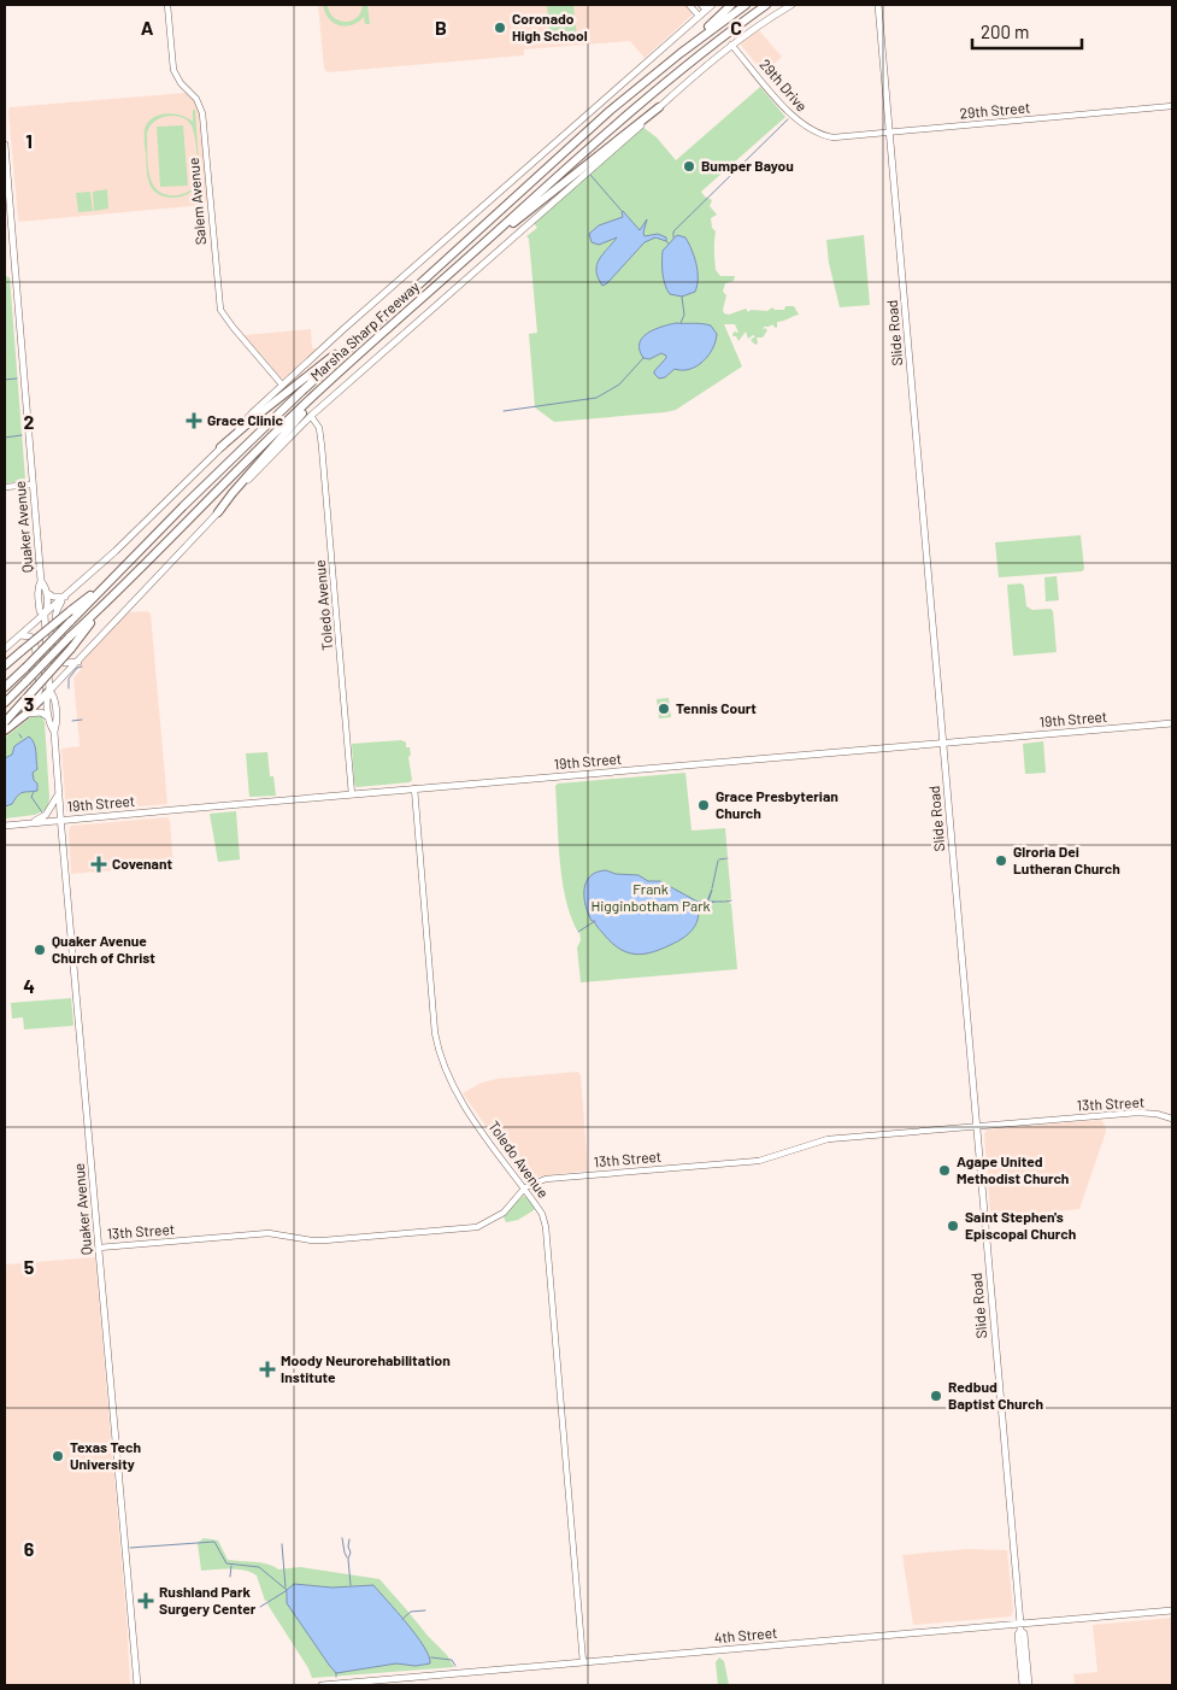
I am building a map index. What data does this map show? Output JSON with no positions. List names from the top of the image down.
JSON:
{
  "streets": {
    "highway": ["Marsha Sharp Freeway"],
    "main road": [
      "Slide Road",
      "Quaker Avenue",
      "19th Street",
      "4th Street"
    ],
    "street": [
      "29th Drive",
      "29th Street",
      "Salem Avenue",
      "Toledo Avenue",
      "13th Street"
    ]
  },
  "crossings": [
    ["29th Drive", "29th Street"],
    ["29th Drive", "Marsha Sharp Freeway"],
    ["29th Street", "Slide Road"],
    ["Salem Avenue", "Marsha Sharp Freeway"],
    ["Marsha Sharp Freeway", "Quaker Avenue"],
    ["Marsha Sharp Freeway", "Toledo Avenue"],
    ["Slide Road", "19th Street"],
    ["Slide Road", "13th Street"],
    ["Slide Road", "4th Street"],
    ["Quaker Avenue", "19th Street"],
    ["Quaker Avenue", "13th Street"],
    ["Toledo Avenue", "19th Street"],
    ["Toledo Avenue", "13th Street"],
    ["Toledo Avenue", "4th Street"]
  ],
  "parks": ["Frank Higginbotham Park"],
  "places": {
    "other": [
      "Coronado High School",
      "Bumper Bayou",
      "Tennis Court",
      "Grace Presbyterian Church",
      "Glroria Dei Lutheran Church",
      "Quaker Avenue Church of Christ",
      "Agape United Methodist Church",
      "Saint Stephen's Episcopal Church",
      "Redbud Baptist Church",
      "Texas Tech University"
    ],
    "health": [
      "Grace Clinic",
      "Covenant",
      "Moody Neurorehabilitation Institute",
      "Rushland Park Surgery Center"
    ]
  },
  "scale_bar": "200 m",
  "grid": {
    "columns": ["A", "B", "C"],
    "rows": [
      "1",
      "2",
      "3",
      "4",
      "5",
      "6"
    ]
  }
}
